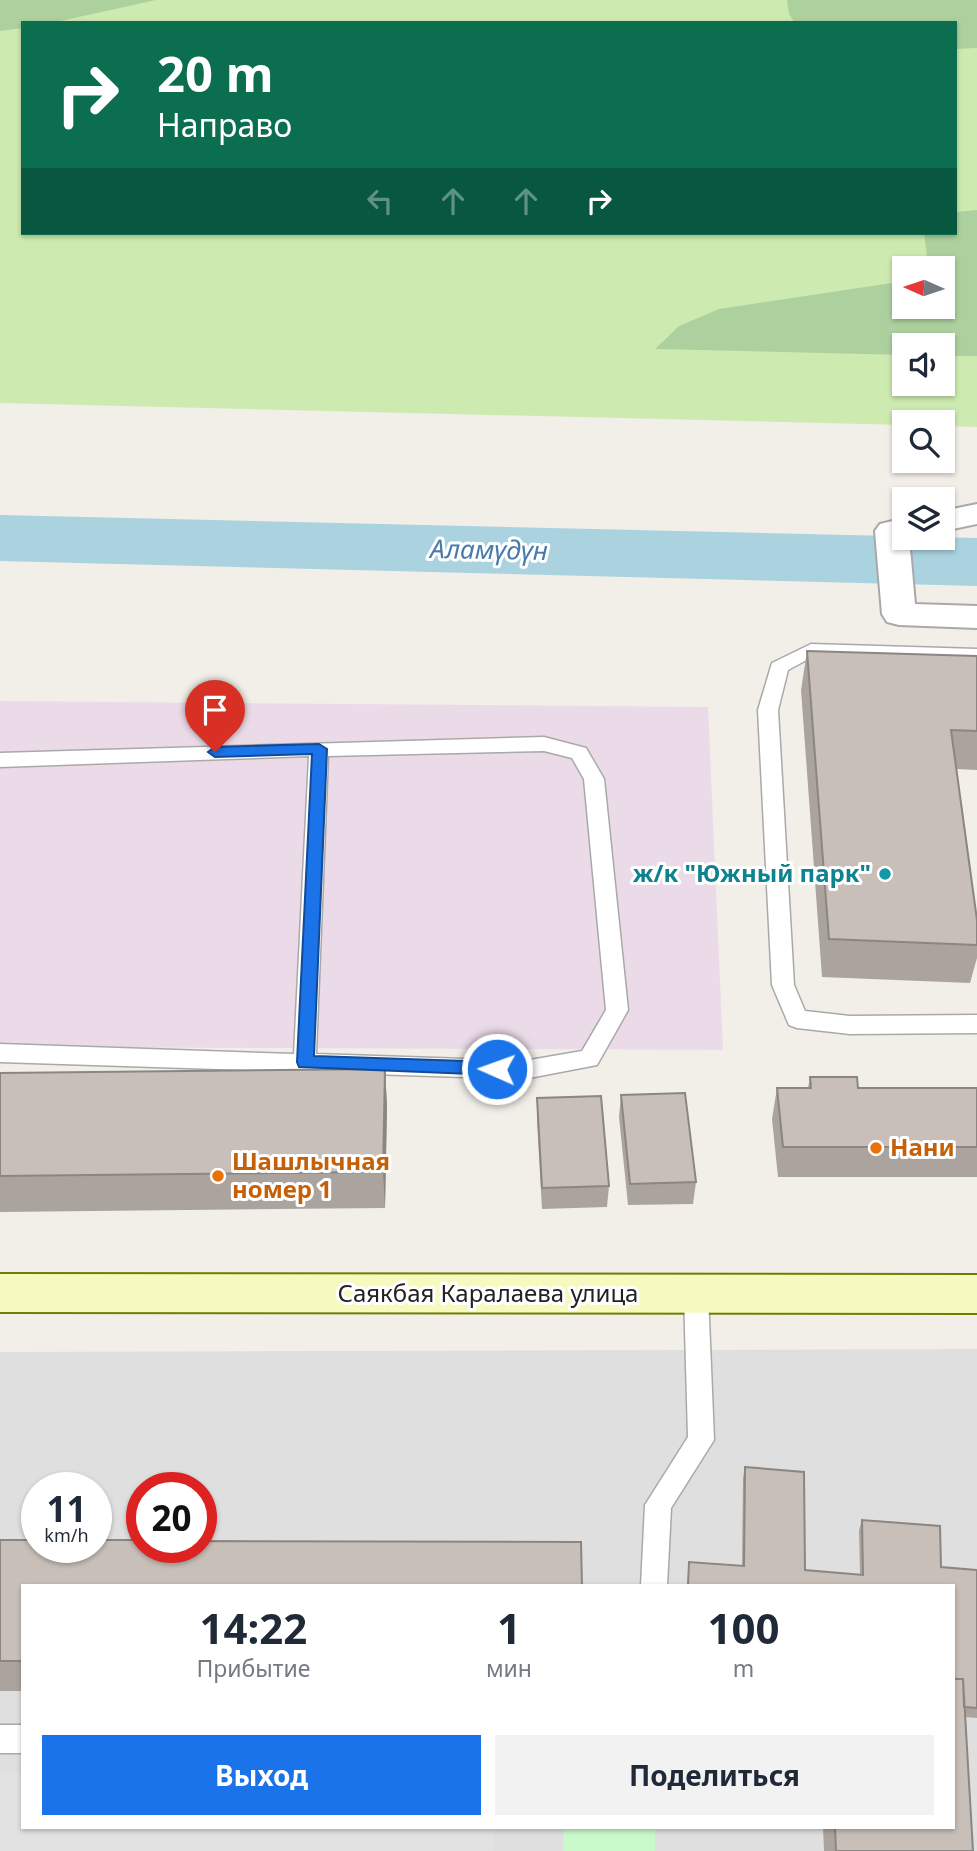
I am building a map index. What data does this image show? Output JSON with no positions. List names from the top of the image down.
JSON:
{
  "streets": {
    "main road": ["Саякбая Каралаева улица"]
  },
  "water": ["Аламүдүн"],
  "places": ["ж/к \"Южный парк\"", "Нани", "Шашлычная номер 1"],
  "north": "left",
  "page": {
    "turn": ["20 m", "Направо"],
    "speed": "11 km/h",
    "limit": "20",
    "eta": [
      "14:22",
      "Прибытие",
      "1",
      "мин",
      "100",
      "m"
    ],
    "buttons": ["Выход", "Поделиться"]
  }
}
